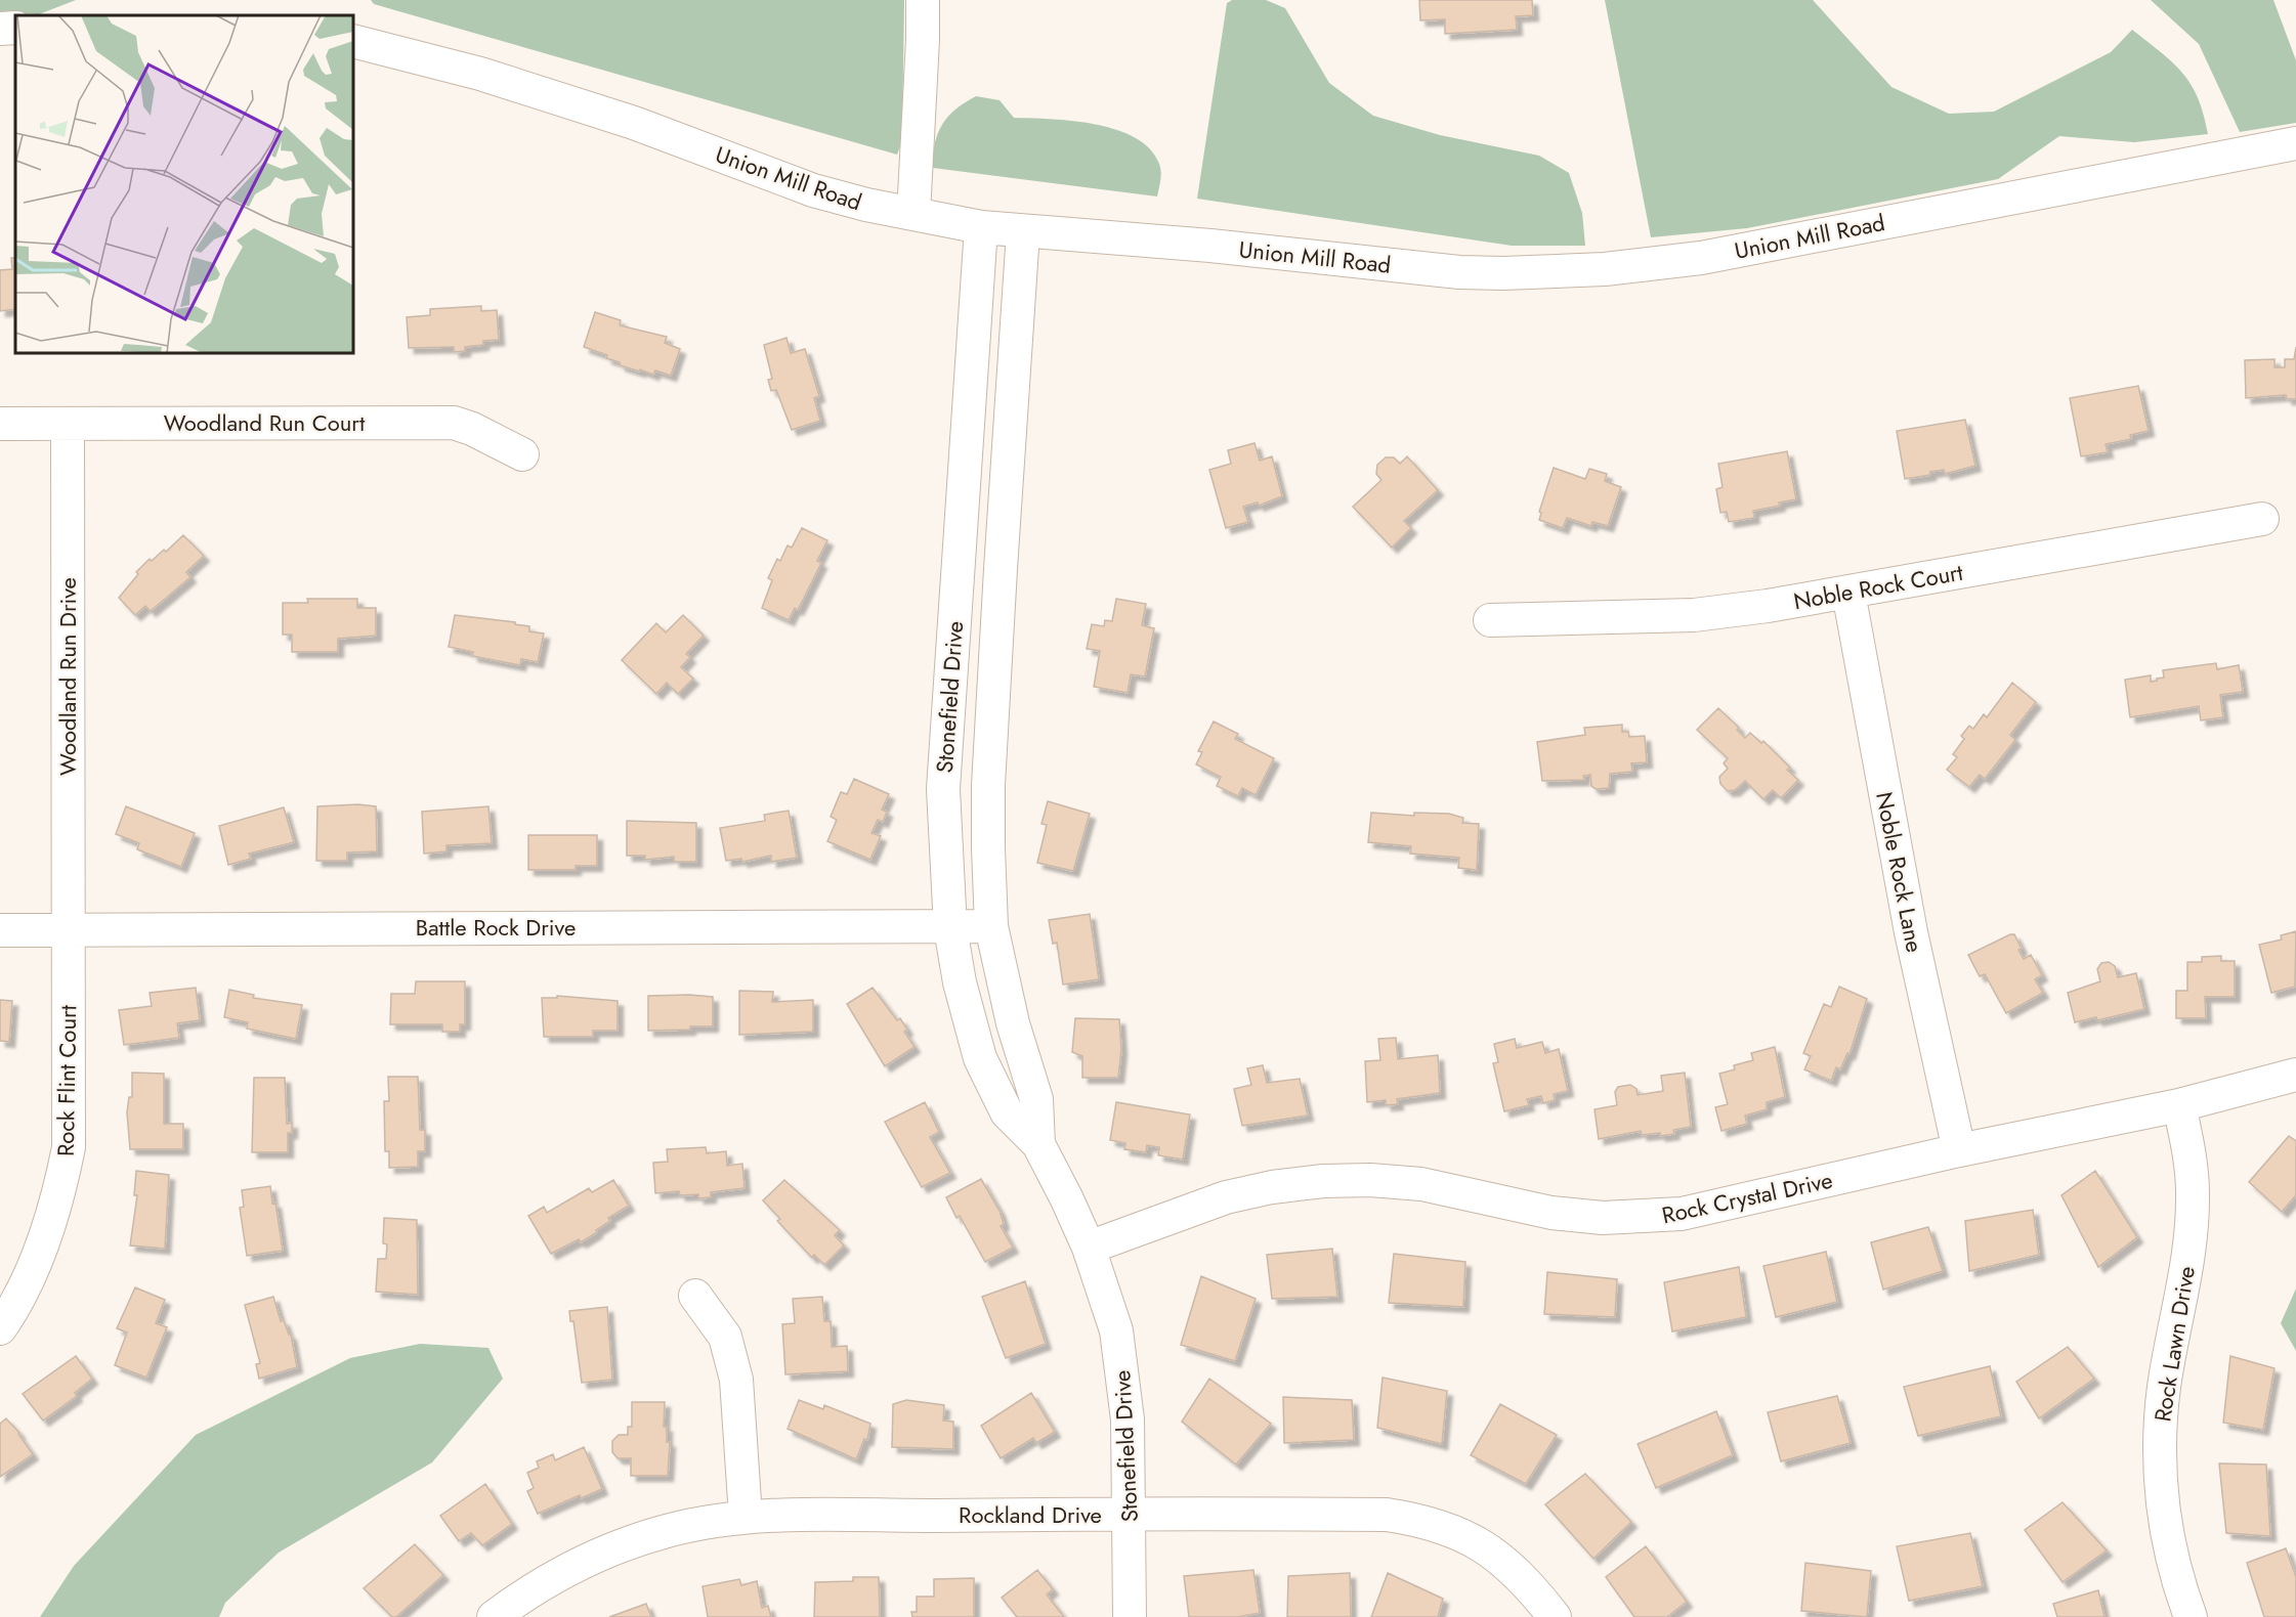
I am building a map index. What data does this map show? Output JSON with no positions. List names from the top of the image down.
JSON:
{
  "streets": {
    "street": [
      "Union Mill Road",
      "Woodland Run Court",
      "Noble Rock Court",
      "Woodland Run Drive",
      "Stonefield Drive",
      "Noble Rock Lane",
      "Battle Rock Drive",
      "Rock Flint Court",
      "Rock Crystal Drive",
      "Rock Lawn Drive",
      "Rockland Drive"
    ]
  },
  "crossings": [
    ["Union Mill Road", "Stonefield Drive"],
    ["Woodland Run Court", "Woodland Run Drive"],
    ["Noble Rock Court", "Noble Rock Lane"],
    ["Woodland Run Drive", "Battle Rock Drive"],
    ["Woodland Run Drive", "Rock Flint Court"],
    ["Stonefield Drive", "Battle Rock Drive"],
    ["Stonefield Drive", "Rock Crystal Drive"],
    ["Stonefield Drive", "Rockland Drive"],
    ["Noble Rock Lane", "Rock Crystal Drive"],
    ["Battle Rock Drive", "Rock Flint Court"],
    ["Rock Crystal Drive", "Rock Lawn Drive"]
  ]
}
